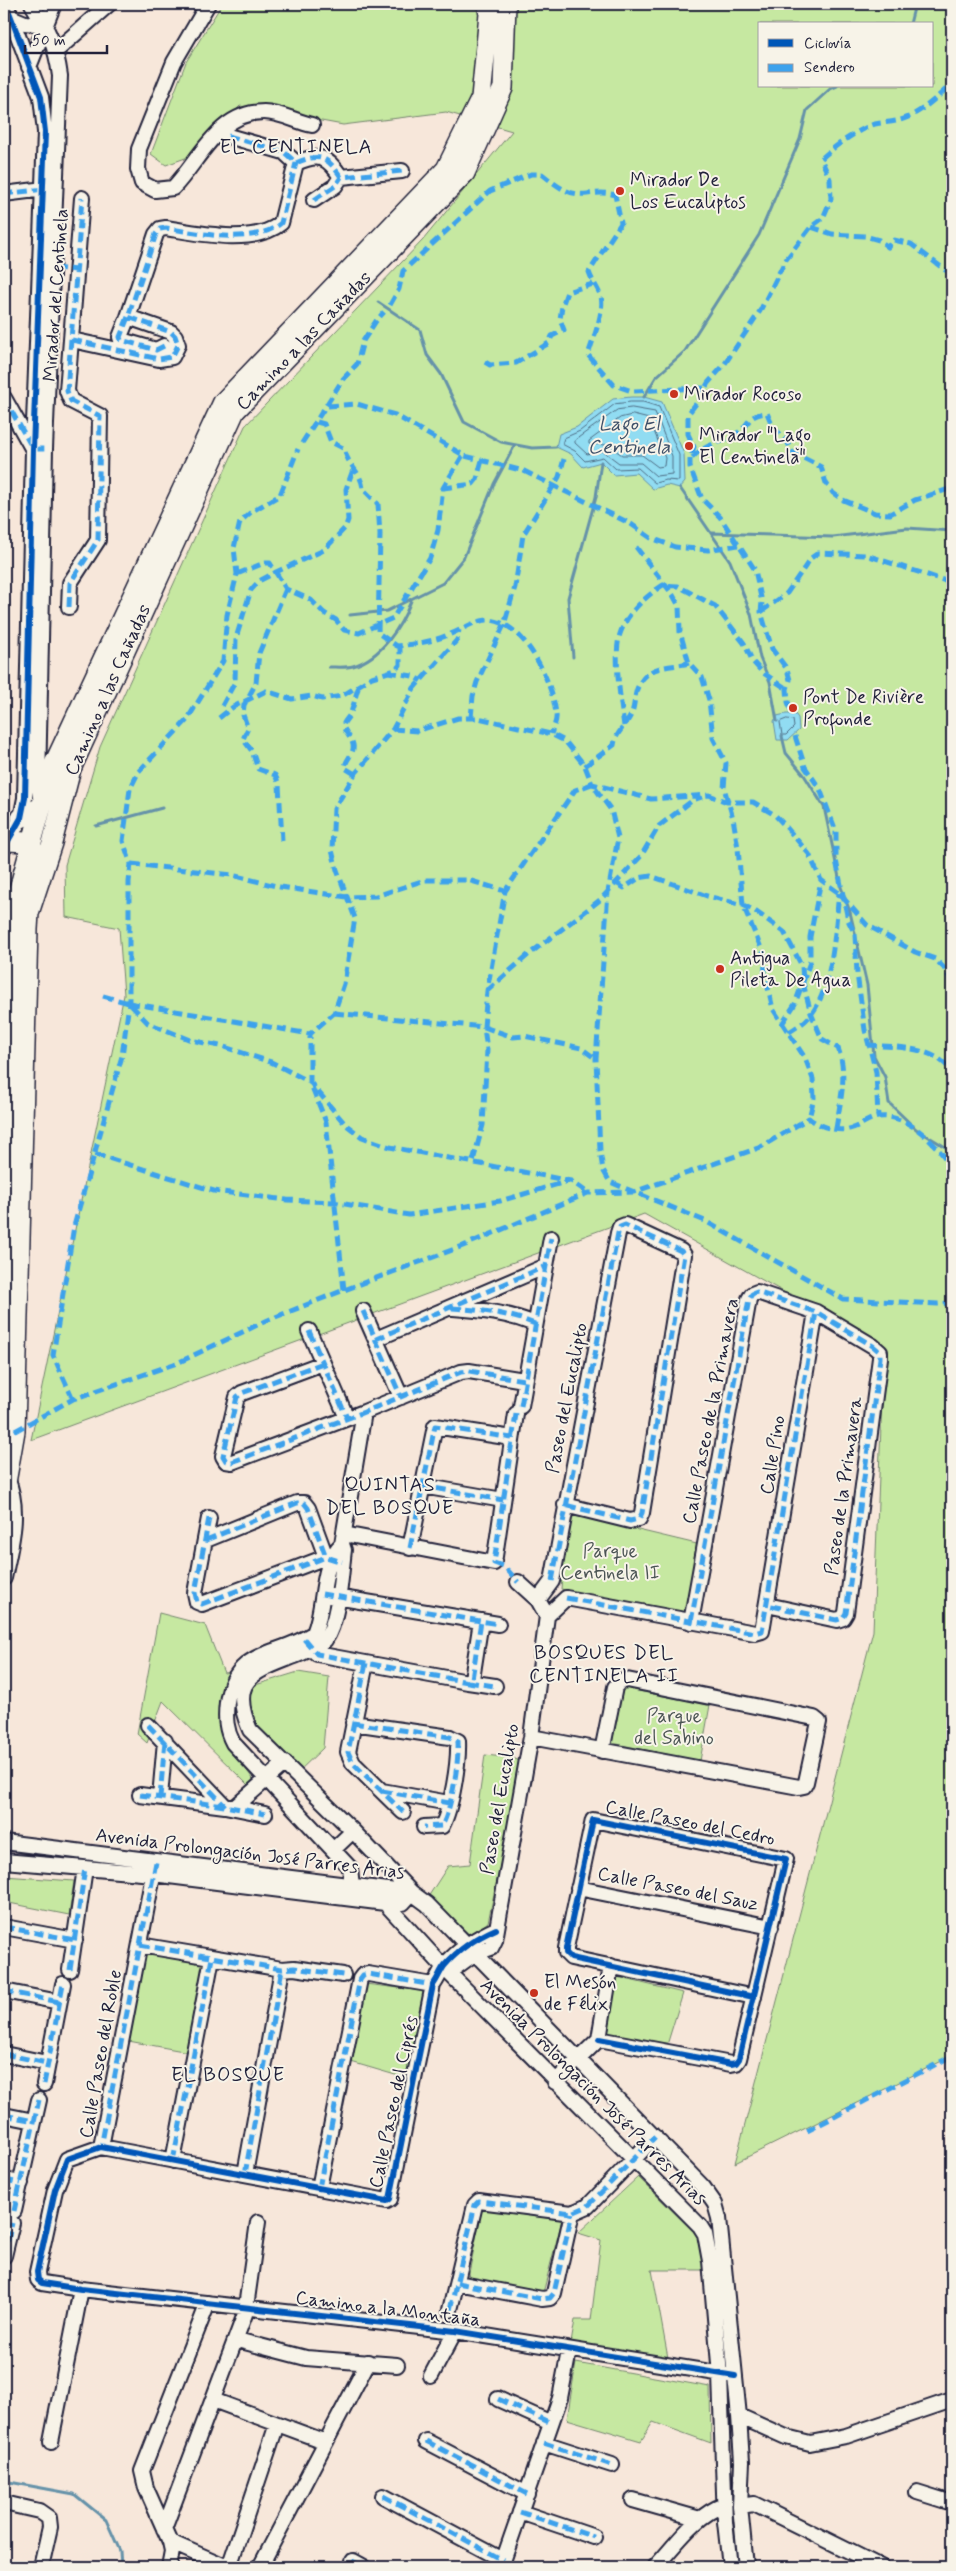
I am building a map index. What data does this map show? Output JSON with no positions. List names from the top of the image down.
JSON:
{
  "streets": {
    "main road": ["Camino a las Cañadas"],
    "street": [
      "Mirador del Centinela",
      "Paseo del Eucalipto",
      "Calle Paseo de la Primavera",
      "Calle Pino",
      "Paseo de la Primavera",
      "Calle Paseo del Cedro",
      "Avenida Prolongación José Parres Arias",
      "Calle Paseo del Sauz",
      "Calle Paseo del Roble",
      "Calle Paseo del Ciprés",
      "Camino a la Montaña"
    ]
  },
  "crossings": [
    ["Paseo del Eucalipto", "Avenida Prolongación José Parres Arias"],
    ["Calle Paseo de la Primavera", "Calle Pino"],
    ["Calle Paseo de la Primavera", "Paseo de la Primavera"],
    ["Calle Pino", "Paseo de la Primavera"],
    ["Calle Paseo del Cedro", "Calle Paseo del Sauz"],
    ["Avenida Prolongación José Parres Arias", "Calle Paseo del Roble"],
    ["Avenida Prolongación José Parres Arias", "Calle Paseo del Ciprés"],
    ["Avenida Prolongación José Parres Arias", "Camino a la Montaña"],
    ["Calle Paseo del Roble", "Calle Paseo del Ciprés"],
    ["Calle Paseo del Roble", "Camino a la Montaña"]
  ],
  "districts": [
    "EL CENTINELA",
    "QUINTAS DEL BOSQUE",
    "BOSQUES DEL CENTINELA II",
    "EL BOSQUE"
  ],
  "water": ["Lago El Centinela"],
  "parks": ["Parque Centinela II", "Parque del Sabino"],
  "places": [
    "Mirador De Los Eucaliptos",
    "Mirador Rocoso",
    "Mirador \"Lago El Centinela\"",
    "Pont De Rivière Profonde",
    "Antigua Pileta De Agua",
    "El Mesón de Félix"
  ],
  "legend": ["Ciclovía", "Sendero"],
  "scale_bar": "50 m"
}
